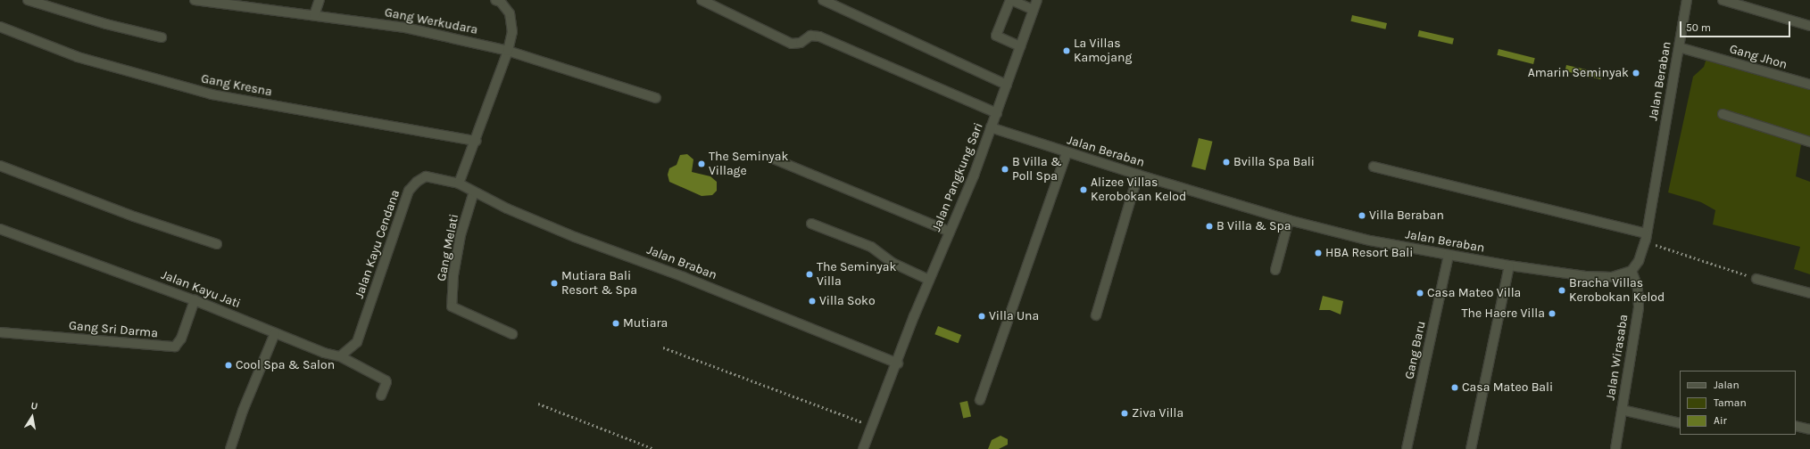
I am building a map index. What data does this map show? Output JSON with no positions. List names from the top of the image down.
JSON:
{
  "streets": {
    "street": [
      "Gang Werkudara",
      "Gang Jhon",
      "Jalan Beraban",
      "Gang Kresna",
      "Jalan Pangkung Sari",
      "Jalan Kayu Cendana",
      "Gang Melati",
      "Jalan Braban",
      "Jalan Kayu Jati",
      "Gang Sri Darma",
      "Gang Baru",
      "Jalan Wirasaba"
    ]
  },
  "crossings": [
    ["Gang Jhon", "Jalan Beraban"],
    ["Jalan Beraban", "Jalan Pangkung Sari"],
    ["Jalan Beraban", "Gang Baru"],
    ["Jalan Beraban", "Jalan Wirasaba"],
    ["Jalan Pangkung Sari", "Jalan Braban"],
    ["Jalan Kayu Cendana", "Jalan Braban"],
    ["Gang Melati", "Jalan Braban"],
    ["Jalan Kayu Jati", "Gang Sri Darma"]
  ],
  "places": [
    "La Villas Kamojang",
    "Amarin Seminyak",
    "Bvilla Spa Bali",
    "The Seminyak Village",
    "B Villa & Poll Spa",
    "Alizee Villas Kerobokan Kelod",
    "Villa Beraban",
    "B Villa & Spa",
    "HBA Resort Bali",
    "The Seminyak Villa",
    "Mutiara Bali Resort & Spa",
    "Bracha Villas Kerobokan Kelod",
    "Casa Mateo Villa",
    "Villa Soko",
    "The Haere Villa",
    "Villa Una",
    "Mutiara",
    "Cool Spa & Salon",
    "Casa Mateo Bali",
    "Ziva Villa"
  ],
  "legend": ["Jalan", "Taman", "Air"],
  "scale_bar": "50 m",
  "north": "top"
}
